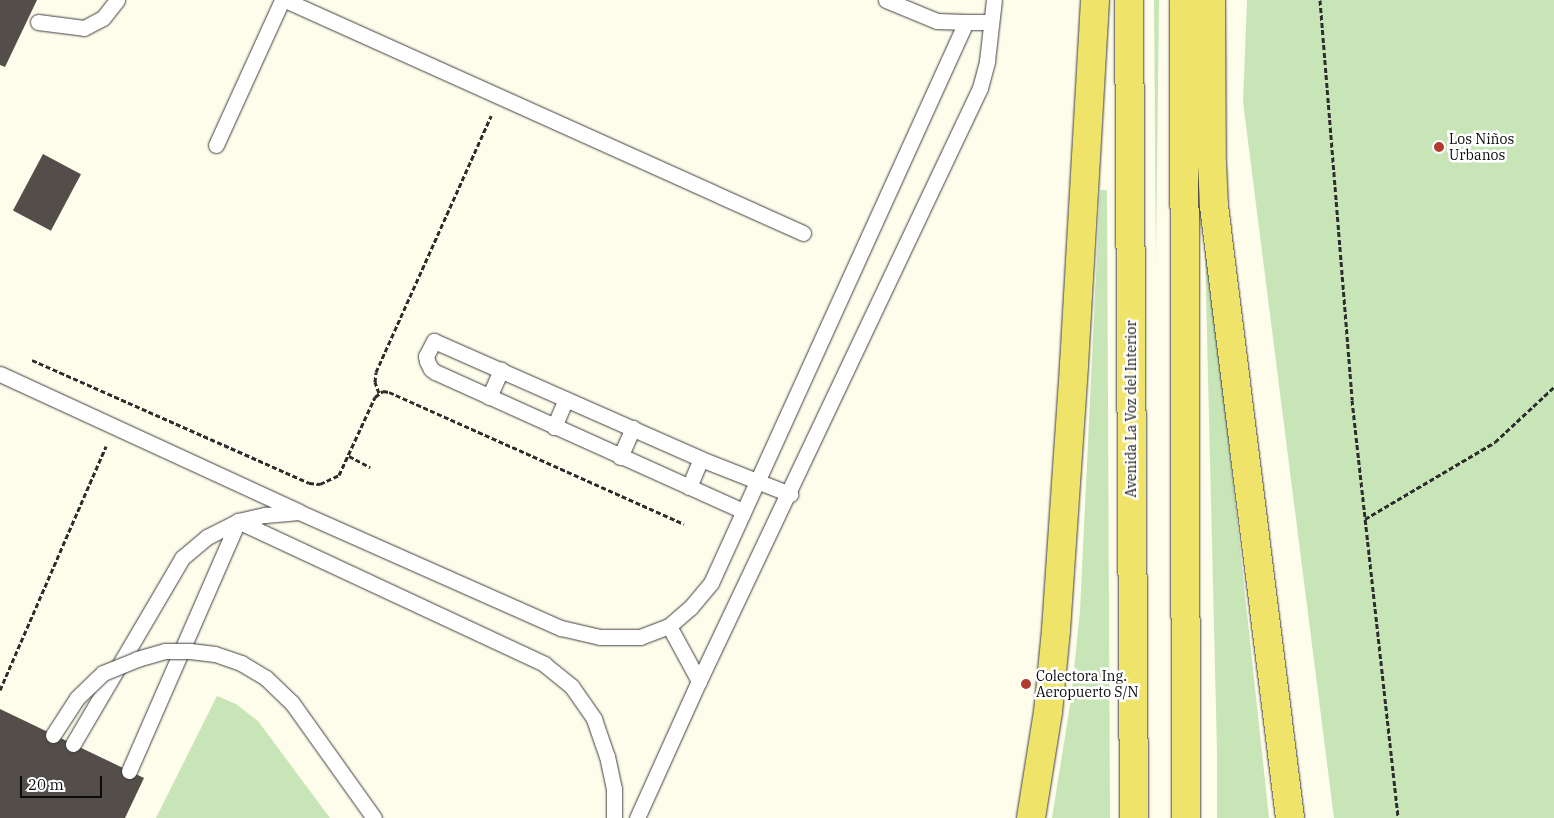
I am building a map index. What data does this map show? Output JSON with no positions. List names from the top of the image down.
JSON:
{
  "streets": {
    "main road": ["Avenida La Voz del Interior"]
  },
  "places": ["Los Niños Urbanos", "Colectora Ing. Aeropuerto S/N"],
  "scale_bar": "20 m"
}
